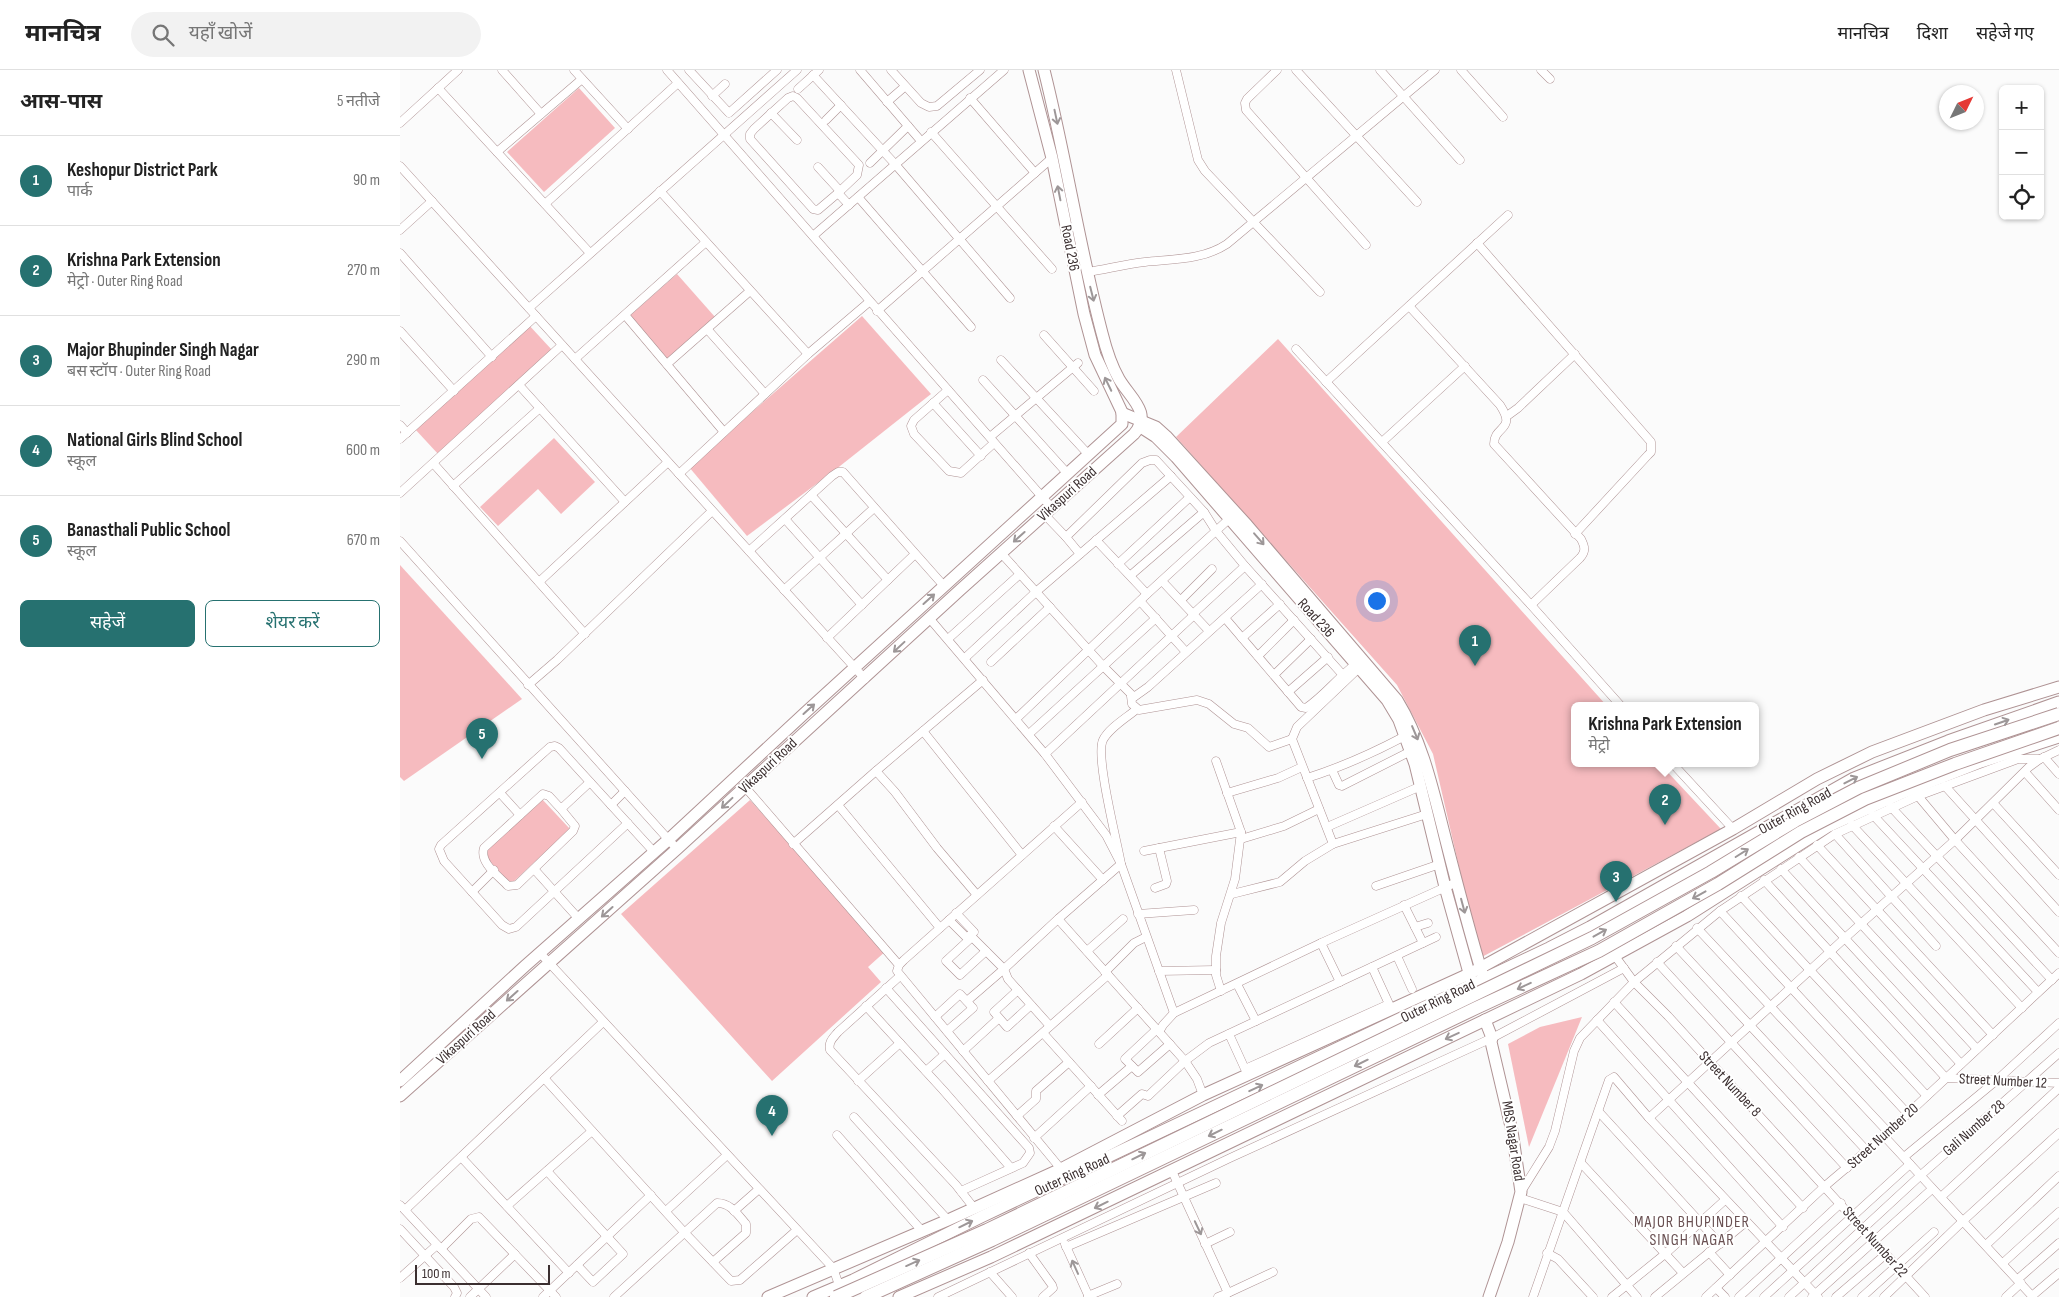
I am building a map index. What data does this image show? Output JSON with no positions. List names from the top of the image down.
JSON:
{
  "streets": {
    "main road": ["Outer Ring Road"],
    "street": [
      "Road 236",
      "Vikaspuri Road",
      "Street Number 12",
      "Street Number 8",
      "Gali Number 28",
      "Street Number 20",
      "MBS Nagar Road",
      "Street Number 22"
    ]
  },
  "crossings": [
    ["Road 236", "Vikaspuri Road"],
    ["Road 236", "Outer Ring Road"],
    ["Outer Ring Road", "Street Number 8"],
    ["Outer Ring Road", "MBS Nagar Road"],
    ["Street Number 12", "Gali Number 28"],
    ["Street Number 12", "Street Number 20"],
    ["Street Number 8", "Street Number 20"],
    ["Street Number 8", "Street Number 22"],
    ["Gali Number 28", "Street Number 22"],
    ["Street Number 20", "Street Number 22"]
  ],
  "districts": ["MAJOR BHUPINDER SINGH NAGAR"],
  "scale_bar": "100 m",
  "north": "top right",
  "page": {
    "header": "मानचित्र",
    "search": "यहाँ खोजें",
    "nav": ["मानचित्र", "दिशा", "सहेजे गए"],
    "heading": ["आस-पास", "5 नतीजे"],
    "map_buttons": ["+", "−"],
    "list": [
      {
        "mark": "1",
        "name": "Keshopur District Park",
        "note": "पार्क",
        "value": "90 m"
      },
      {
        "mark": "2",
        "name": "Krishna Park Extension",
        "note": "मेट्रो · Outer Ring Road",
        "value": "270 m"
      },
      {
        "mark": "3",
        "name": "Major Bhupinder Singh Nagar",
        "note": "बस स्टॉप · Outer Ring Road",
        "value": "290 m"
      },
      {
        "mark": "4",
        "name": "National Girls Blind School",
        "note": "स्कूल",
        "value": "600 m"
      },
      {
        "mark": "5",
        "name": "Banasthali Public School",
        "note": "स्कूल",
        "value": "670 m"
      }
    ],
    "buttons": ["सहेजें", "शेयर करें"],
    "pins": [
      "1",
      "5",
      "2",
      "3",
      "4"
    ],
    "popup": ["Krishna Park Extension", "मेट्रो"],
    "scale": "100 m"
  }
}
